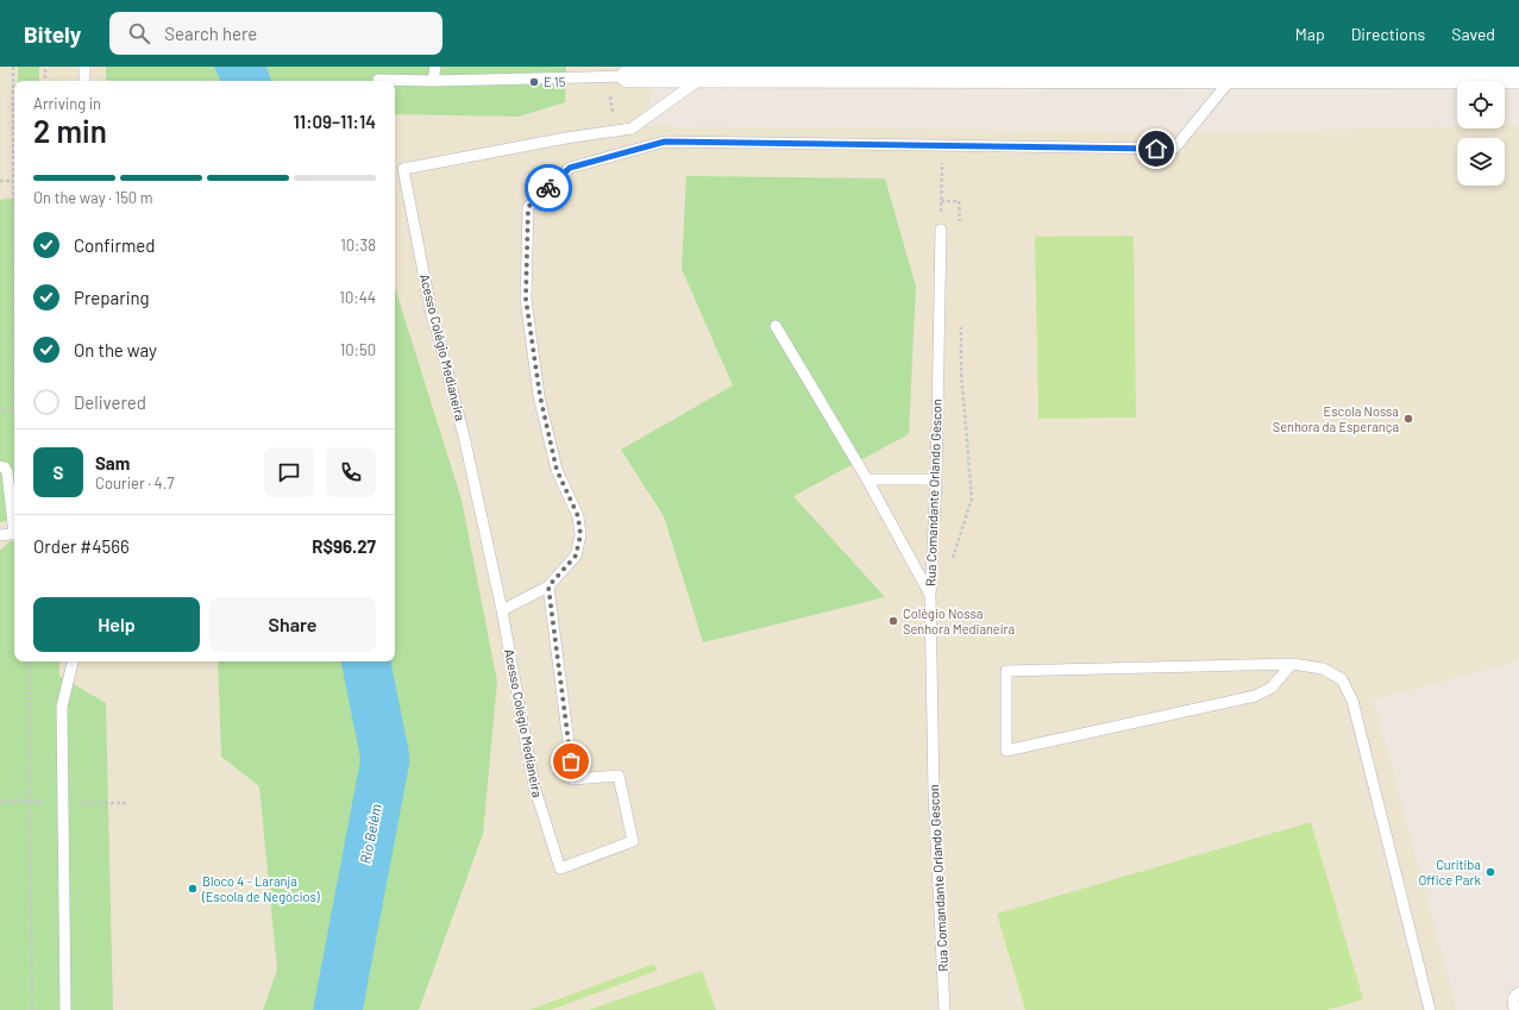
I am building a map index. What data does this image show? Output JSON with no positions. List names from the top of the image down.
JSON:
{
  "streets": {
    "lane": ["Acesso Colégio Medianeira", "Rua Comandante Orlando Gescon"]
  },
  "water": ["Rio Belém"],
  "places": [
    "E 15",
    "Escola Nossa Senhora da Esperança",
    "Colégio Nossa Senhora Medianeira",
    "Curitiba Office Park",
    "Bloco 4 - Laranja (Escola de Negócios)"
  ],
  "page": {
    "header": "Bitely",
    "search": "Search here",
    "nav": ["Map", "Directions", "Saved"],
    "heading": ["2 min", "Arriving in", "11:09–11:14"],
    "panel": [
      "Sam",
      "Courier · 4.7",
      "Order #4566",
      "R$96.27"
    ],
    "bar": "On the way · 150 m",
    "list": [
      ["Confirmed", "10:38"],
      ["Preparing", "10:44"],
      ["On the way", "10:50"],
      "Delivered"
    ],
    "round": "S",
    "buttons": ["Help", "Share"]
  }
}
